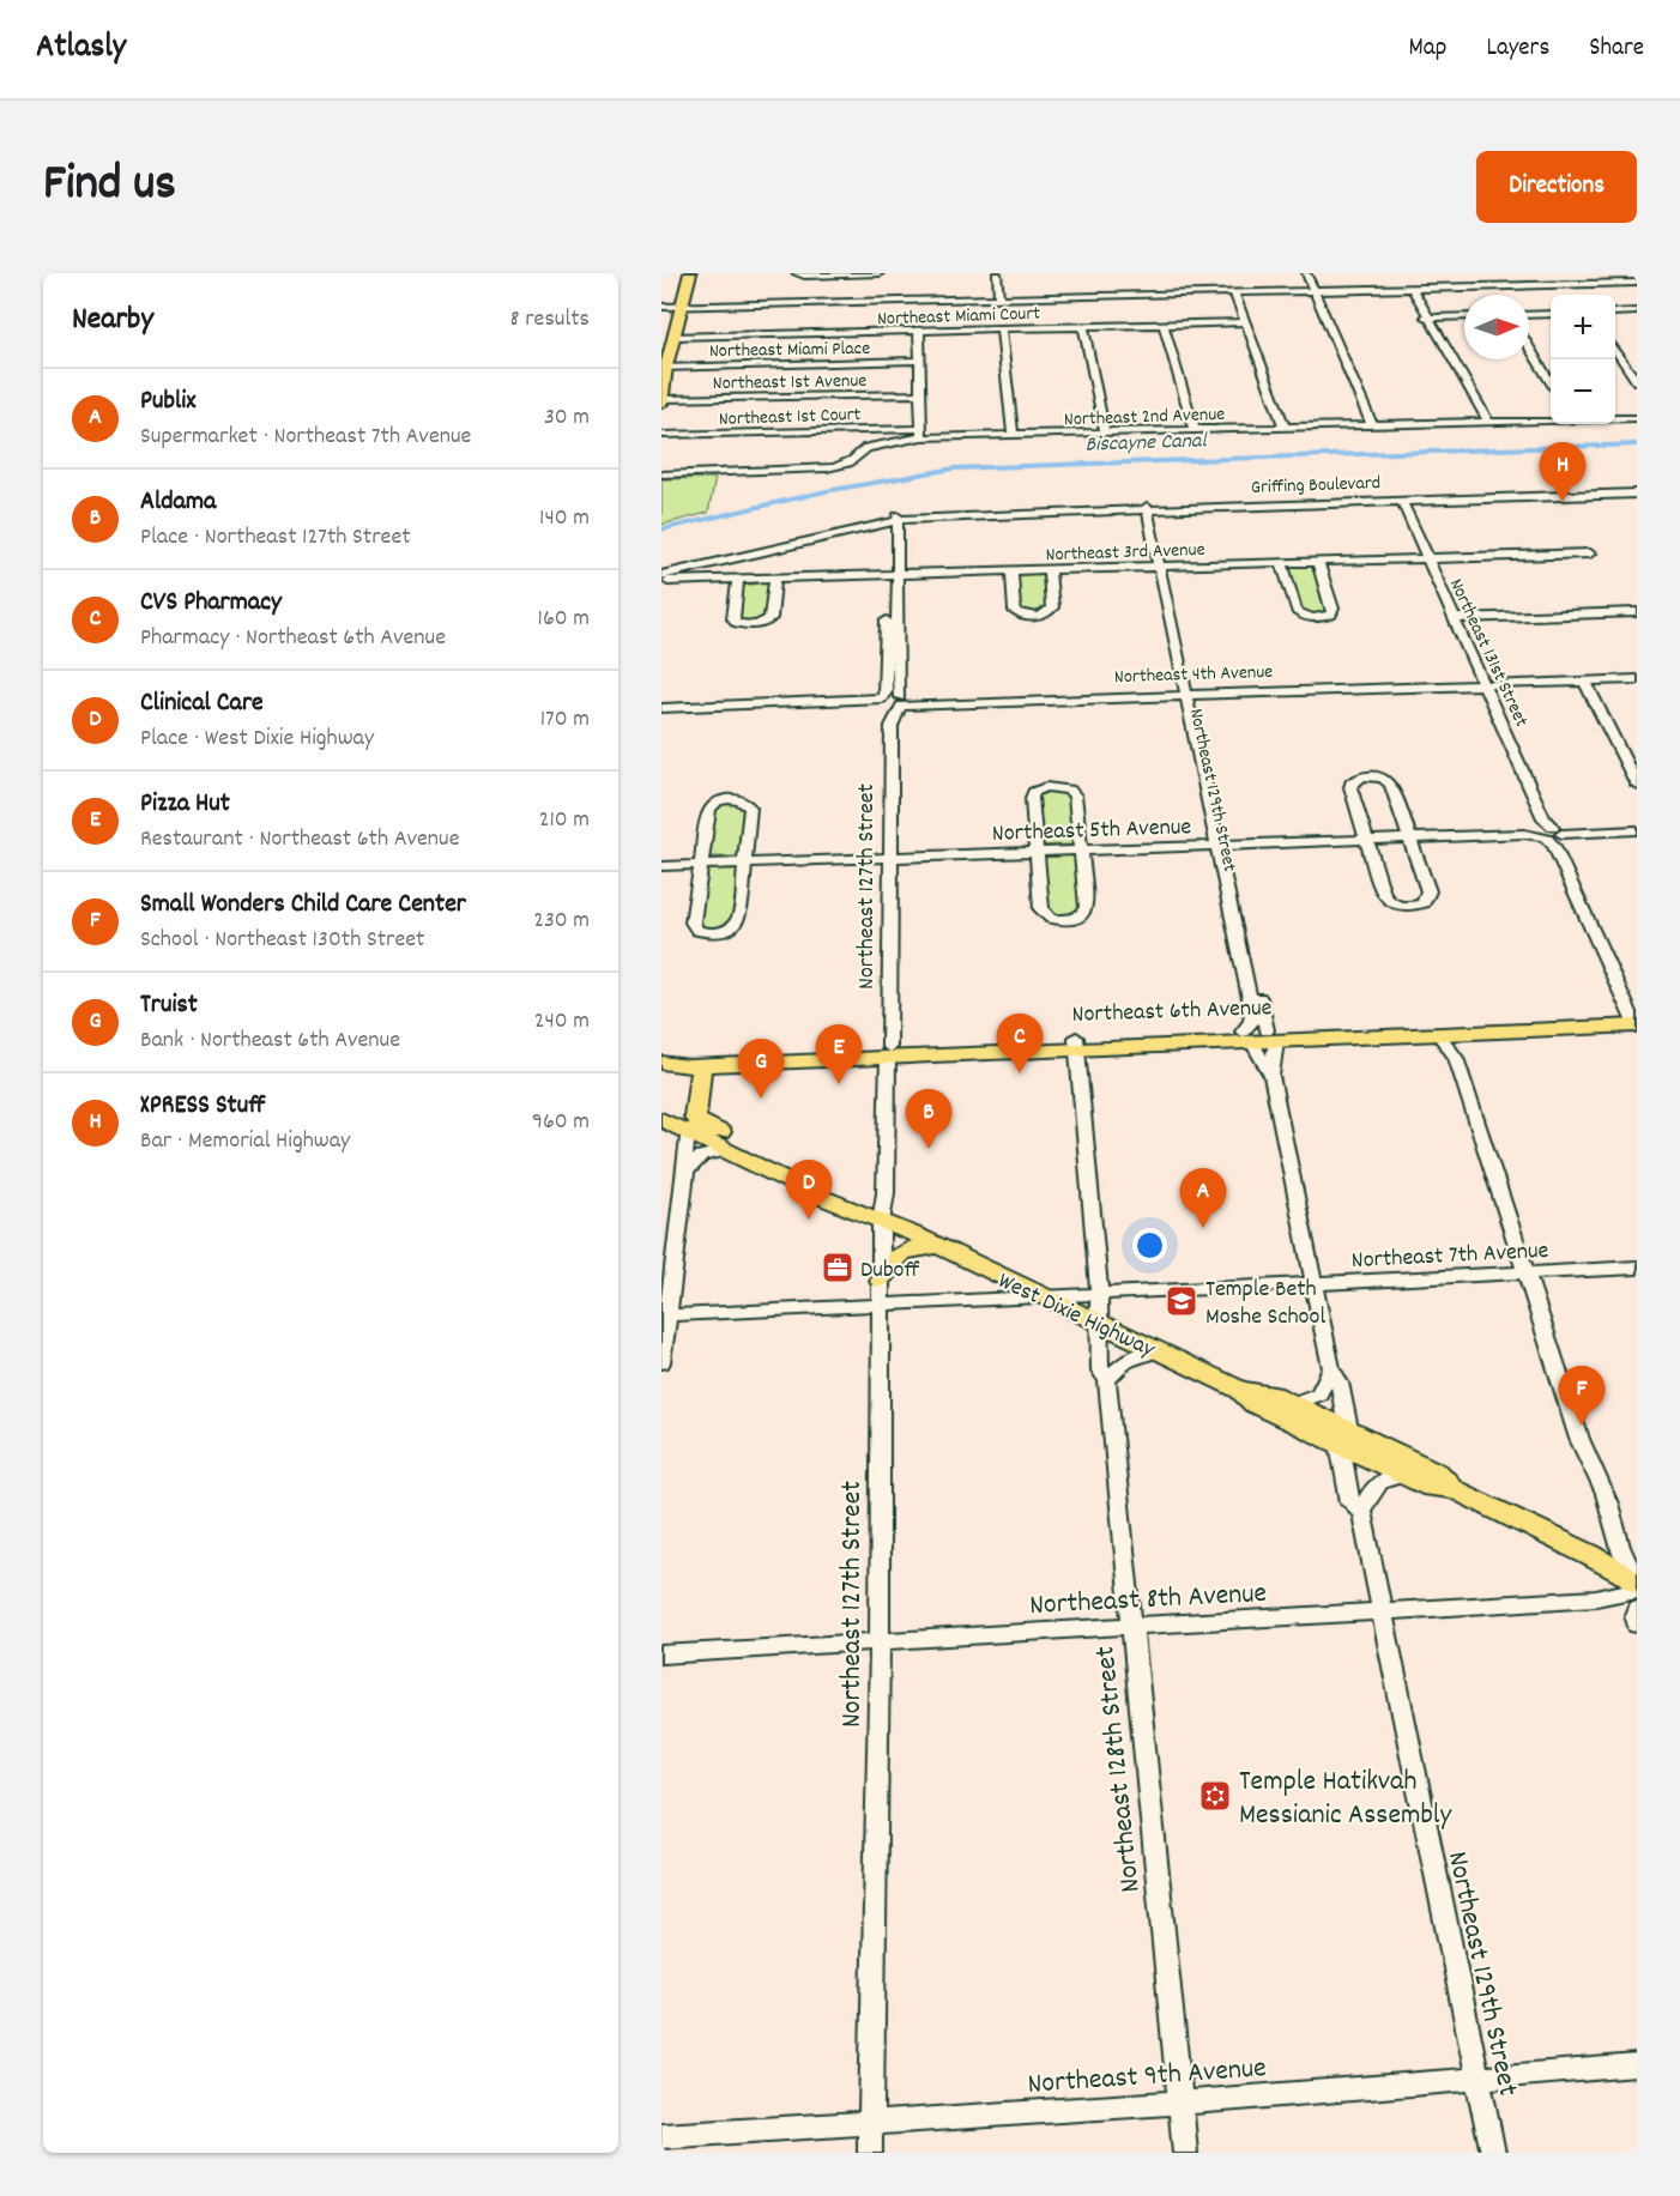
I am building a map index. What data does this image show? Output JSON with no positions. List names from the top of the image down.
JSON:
{
  "streets": {
    "main road": ["Northeast 6th Avenue", "West Dixie Highway"],
    "street": [
      "Northeast Miami Court",
      "Northeast Miami Place",
      "Northeast 1st Avenue",
      "Northeast 1st Court",
      "Northeast 2nd Avenue",
      "Griffing Boulevard",
      "Northeast 3rd Avenue",
      "Northeast 131st Street",
      "Northeast 4th Avenue",
      "Northeast 129th Street",
      "Northeast 5th Avenue",
      "Northeast 127th Street",
      "Northeast 7th Avenue",
      "Northeast 8th Avenue",
      "Northeast 128th Street",
      "Northeast 9th Avenue"
    ]
  },
  "crossings": [
    ["Northeast 1st Court", "Northeast 2nd Avenue"],
    ["Griffing Boulevard", "Northeast 131st Street"],
    ["Griffing Boulevard", "Northeast 129th Street"],
    ["Griffing Boulevard", "Northeast 127th Street"],
    ["Northeast 3rd Avenue", "Northeast 131st Street"],
    ["Northeast 3rd Avenue", "Northeast 129th Street"],
    ["Northeast 3rd Avenue", "Northeast 127th Street"],
    ["Northeast 131st Street", "Northeast 4th Avenue"],
    ["Northeast 131st Street", "Northeast 5th Avenue"],
    ["Northeast 131st Street", "Northeast 6th Avenue"],
    ["Northeast 4th Avenue", "Northeast 129th Street"],
    ["Northeast 4th Avenue", "Northeast 127th Street"],
    ["Northeast 129th Street", "Northeast 5th Avenue"],
    ["Northeast 129th Street", "Northeast 6th Avenue"],
    ["Northeast 129th Street", "Northeast 7th Avenue"],
    ["Northeast 129th Street", "West Dixie Highway"],
    ["Northeast 129th Street", "Northeast 8th Avenue"],
    ["Northeast 129th Street", "Northeast 9th Avenue"],
    ["Northeast 5th Avenue", "Northeast 127th Street"],
    ["Northeast 127th Street", "Northeast 6th Avenue"],
    ["Northeast 127th Street", "Northeast 7th Avenue"],
    ["Northeast 127th Street", "West Dixie Highway"],
    ["Northeast 127th Street", "Northeast 8th Avenue"],
    ["Northeast 127th Street", "Northeast 9th Avenue"],
    ["Northeast 6th Avenue", "Northeast 128th Street"],
    ["Northeast 7th Avenue", "West Dixie Highway"],
    ["Northeast 7th Avenue", "Northeast 128th Street"],
    ["West Dixie Highway", "Northeast 128th Street"],
    ["Northeast 8th Avenue", "Northeast 128th Street"],
    ["Northeast 128th Street", "Northeast 9th Avenue"]
  ],
  "water": ["Biscayne Canal"],
  "places": {
    "office": ["Duboff"],
    "school or university": ["Temple Beth Moshe School"],
    "synagogue": ["Temple Hatikvah Messianic Assembly"]
  },
  "north": "right",
  "page": {
    "header": "Atlasly",
    "nav": ["Map", "Layers", "Share"],
    "title": "Find us",
    "buttons": "Directions",
    "heading": ["Nearby", "8 results"],
    "map_buttons": ["+", "−"],
    "list": [
      {
        "mark": "A",
        "name": "Publix",
        "note": "Supermarket · Northeast 7th Avenue",
        "value": "30 m"
      },
      {
        "mark": "B",
        "name": "Aldama",
        "note": "Place · Northeast 127th Street",
        "value": "140 m"
      },
      {
        "mark": "C",
        "name": "CVS Pharmacy",
        "note": "Pharmacy · Northeast 6th Avenue",
        "value": "160 m"
      },
      {
        "mark": "D",
        "name": "Clinical Care",
        "note": "Place · West Dixie Highway",
        "value": "170 m"
      },
      {
        "mark": "E",
        "name": "Pizza Hut",
        "note": "Restaurant · Northeast 6th Avenue",
        "value": "210 m"
      },
      {
        "mark": "F",
        "name": "Small Wonders Child Care Center",
        "note": "School · Northeast 130th Street",
        "value": "230 m"
      },
      {
        "mark": "G",
        "name": "Truist",
        "note": "Bank · Northeast 6th Avenue",
        "value": "240 m"
      },
      {
        "mark": "H",
        "name": "XPRESS Stuff",
        "note": "Bar · Memorial Highway",
        "value": "960 m"
      }
    ],
    "pins": [
      "H",
      "C",
      "E",
      "G",
      "B",
      "D",
      "A",
      "F"
    ]
  }
}
